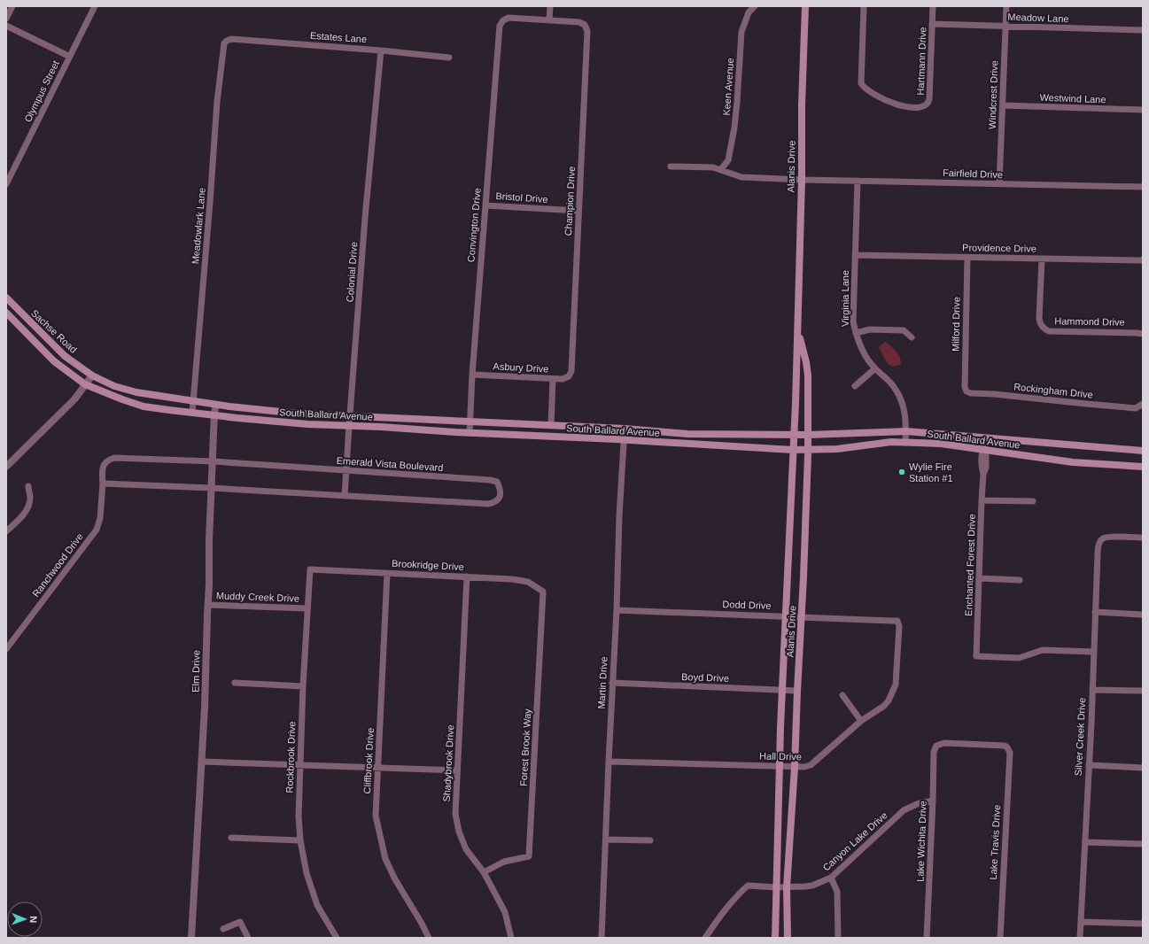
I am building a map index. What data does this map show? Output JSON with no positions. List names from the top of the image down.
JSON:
{
  "streets": {
    "main road": ["Alanis Drive", "Sachse Road", "South Ballard Avenue"],
    "street": [
      "Meadow Lane",
      "Estates Lane",
      "Hartmann Drive",
      "Keen Avenue",
      "Olympus Street",
      "Windcrest Drive",
      "Westwind Lane",
      "Fairfield Drive",
      "Bristol Drive",
      "Champion Drive",
      "Convington Drive",
      "Meadowlark Lane",
      "Providence Drive",
      "Colonial Drive",
      "Virginia Lane",
      "Hammond Drive",
      "Milford Drive",
      "Asbury Drive",
      "Rockingham Drive",
      "Emerald Vista Boulevard",
      "Ranchwood Drive",
      "Brookridge Drive",
      "Enchanted Forest Drive",
      "Muddy Creek Drive",
      "Dodd Drive",
      "Elm Drive",
      "Boyd Drive",
      "Martin Drive",
      "Silver Creek Drive",
      "Forest Brook Way",
      "Hall Drive",
      "Rockbrook Drive",
      "Cliffbrook Drive",
      "Shadybrook Drive",
      "Canyon Lake Drive",
      "Lake Wichita Drive",
      "Lake Travis Drive"
    ]
  },
  "crossings": [
    ["Meadow Lane", "Hartmann Drive"],
    ["Meadow Lane", "Windcrest Drive"],
    ["Estates Lane", "Meadowlark Lane"],
    ["Estates Lane", "Colonial Drive"],
    ["Keen Avenue", "Fairfield Drive"],
    ["Windcrest Drive", "Westwind Lane"],
    ["Windcrest Drive", "Fairfield Drive"],
    ["Alanis Drive", "Fairfield Drive"],
    ["Alanis Drive", "South Ballard Avenue"],
    ["Alanis Drive", "Dodd Drive"],
    ["Alanis Drive", "Boyd Drive"],
    ["Alanis Drive", "Hall Drive"],
    ["Alanis Drive", "Canyon Lake Drive"],
    ["Fairfield Drive", "Virginia Lane"],
    ["Bristol Drive", "Champion Drive"],
    ["Bristol Drive", "Convington Drive"],
    ["Champion Drive", "Convington Drive"],
    ["Champion Drive", "Asbury Drive"],
    ["Convington Drive", "Asbury Drive"],
    ["Convington Drive", "South Ballard Avenue"],
    ["Meadowlark Lane", "South Ballard Avenue"],
    ["Providence Drive", "Virginia Lane"],
    ["Providence Drive", "Hammond Drive"],
    ["Providence Drive", "Milford Drive"],
    ["Colonial Drive", "South Ballard Avenue"],
    ["Colonial Drive", "Emerald Vista Boulevard"],
    ["Virginia Lane", "South Ballard Avenue"],
    ["Milford Drive", "Rockingham Drive"],
    ["Sachse Road", "South Ballard Avenue"],
    ["South Ballard Avenue", "Enchanted Forest Drive"],
    ["South Ballard Avenue", "Elm Drive"],
    ["South Ballard Avenue", "Martin Drive"],
    ["Emerald Vista Boulevard", "Ranchwood Drive"],
    ["Emerald Vista Boulevard", "Elm Drive"],
    ["Brookridge Drive", "Forest Brook Way"],
    ["Brookridge Drive", "Rockbrook Drive"],
    ["Brookridge Drive", "Cliffbrook Drive"],
    ["Brookridge Drive", "Shadybrook Drive"],
    ["Enchanted Forest Drive", "Silver Creek Drive"],
    ["Muddy Creek Drive", "Elm Drive"],
    ["Muddy Creek Drive", "Rockbrook Drive"],
    ["Dodd Drive", "Martin Drive"],
    ["Dodd Drive", "Hall Drive"],
    ["Boyd Drive", "Martin Drive"],
    ["Martin Drive", "Hall Drive"],
    ["Forest Brook Way", "Shadybrook Drive"],
    ["Canyon Lake Drive", "Lake Wichita Drive"],
    ["Lake Wichita Drive", "Lake Travis Drive"]
  ],
  "places": ["Wylie Fire Station #1"],
  "north": "right"
}
